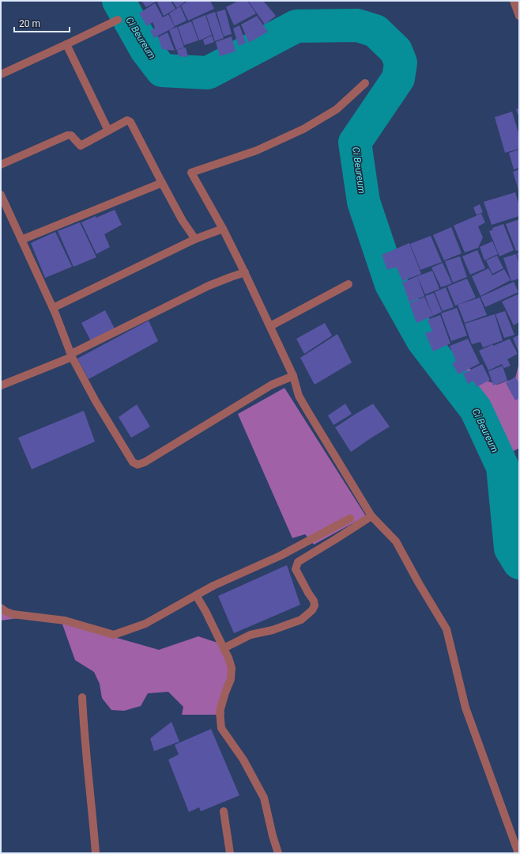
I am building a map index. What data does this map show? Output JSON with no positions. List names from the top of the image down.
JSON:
{
  "water": ["Ci Beureum"],
  "scale_bar": "20 m"
}
